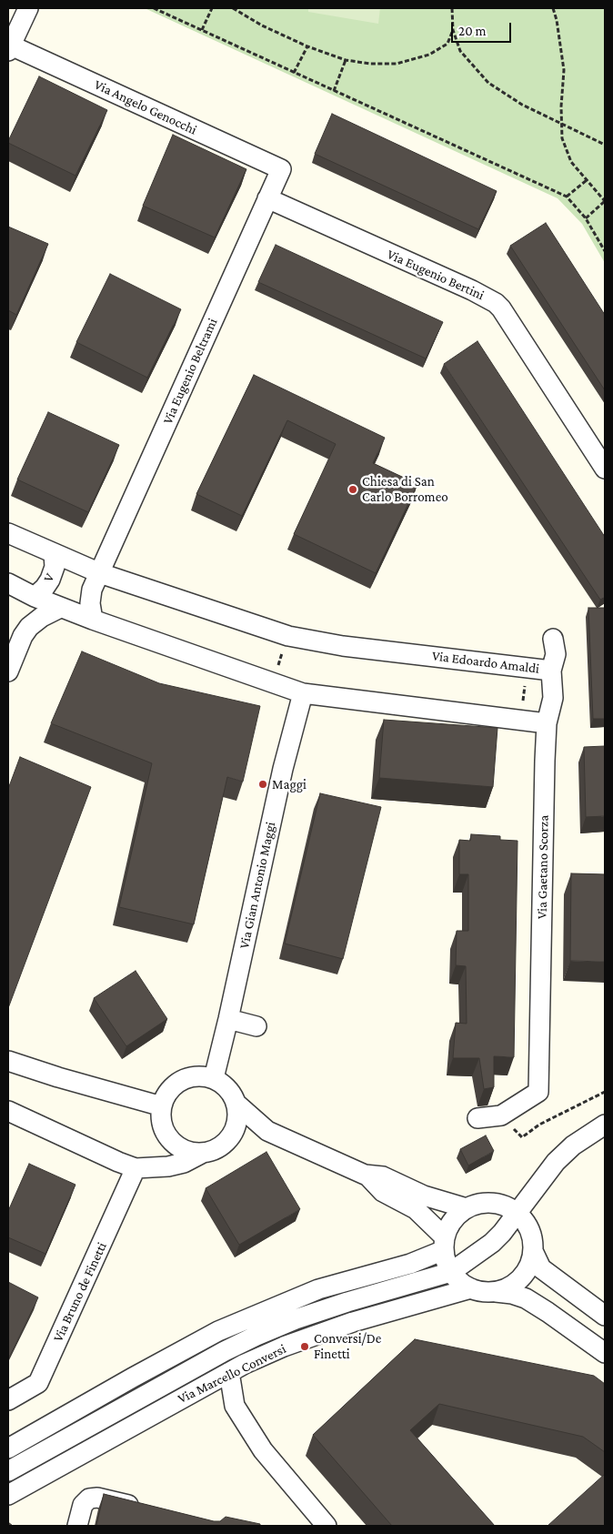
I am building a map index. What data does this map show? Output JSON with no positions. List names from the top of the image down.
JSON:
{
  "streets": {
    "street": [
      "Via Angelo Genocchi",
      "Via Eugenio Bertini",
      "Via Eugenio Beltrami",
      "V",
      "Via Edoardo Amaldi",
      "Via Gaetano Scorza",
      "Via Gian Antonio Maggi",
      "Via Bruno de Finetti",
      "Via Marcello Conversi"
    ]
  },
  "crossings": [
    ["Via Angelo Genocchi", "Via Eugenio Beltrami"],
    ["Via Eugenio Bertini", "Via Eugenio Beltrami"],
    ["Via Eugenio Beltrami", "Via Edoardo Amaldi"],
    ["V", "Via Edoardo Amaldi"],
    ["Via Edoardo Amaldi", "Via Gaetano Scorza"]
  ],
  "places": ["Chiesa di San Carlo Borromeo", "Maggi", "Conversi/De Finetti"],
  "scale_bar": "20 m"
}
